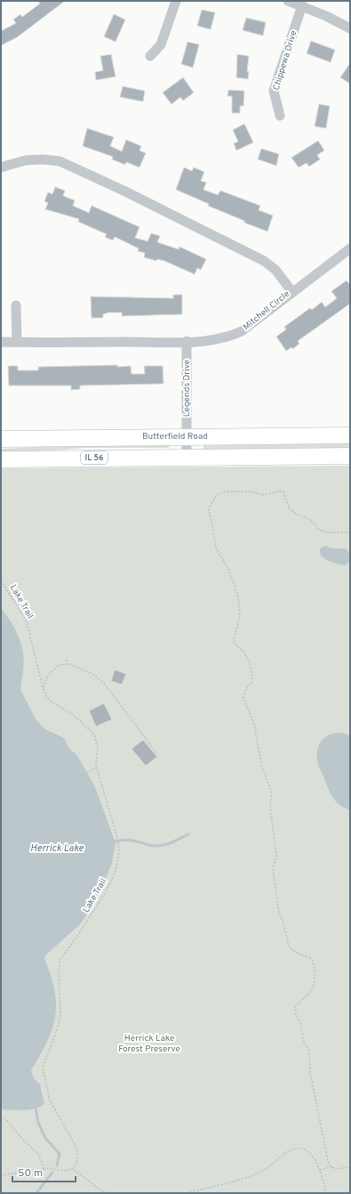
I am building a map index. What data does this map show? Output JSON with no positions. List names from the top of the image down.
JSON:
{
  "streets": {
    "main road": ["Butterfield Road", "IL 56"],
    "street": ["Chippewa Drive", "Mitchell Circle", "Legends Drive"],
    "path": ["Lake Trail"]
  },
  "crossings": [
    ["Mitchell Circle", "Legends Drive"],
    ["Legends Drive", "Butterfield Road"],
    ["Legends Drive", "IL 56"]
  ],
  "water": ["Herrick Lake"],
  "parks": ["Herrick Lake Forest Preserve"],
  "scale_bar": "50 m"
}
